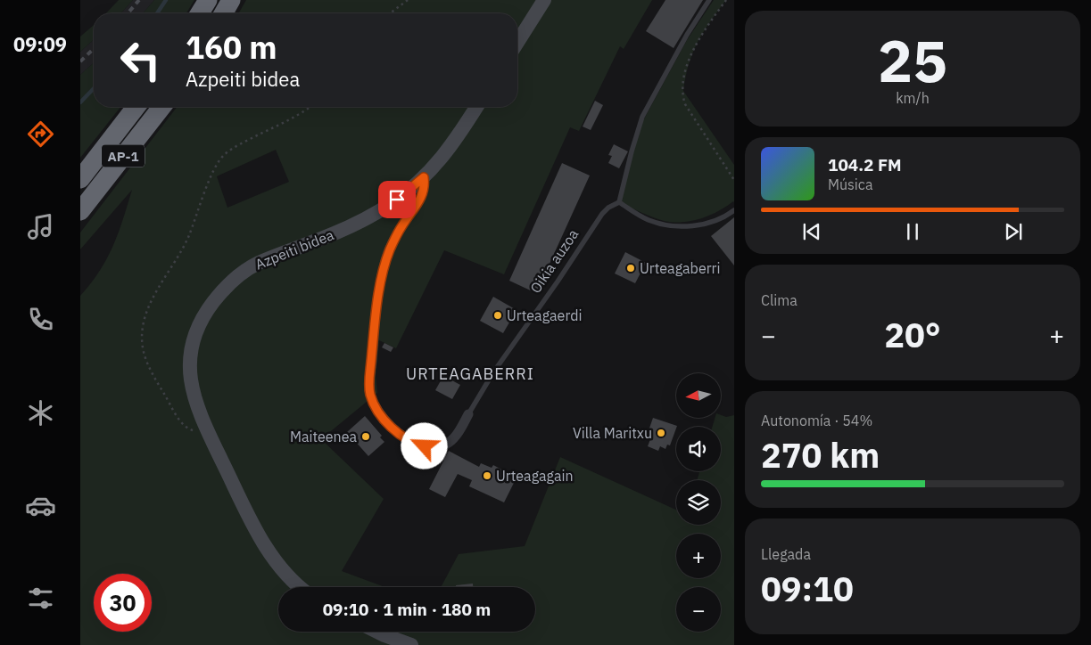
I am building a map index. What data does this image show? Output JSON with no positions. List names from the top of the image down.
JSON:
{
  "streets": {
    "highway": ["AP-1"],
    "main road": ["Azpeiti bidea"],
    "street": ["Oikia auzoa"]
  },
  "crossings": [
    ["Azpeiti bidea", "Oikia auzoa"]
  ],
  "districts": ["URTEAGABERRI"],
  "places": [
    "Urteagaberri",
    "Urteagaerdi",
    "Villa Maritxu",
    "Maiteenea",
    "Urteagagain"
  ],
  "north": "left",
  "page": {
    "tabs": "09:09",
    "tile": [
      ["25", "km/h"],
      "Clima",
      ["Autonomía · 54%", "270 km"],
      ["Llegada", "09:10"]
    ],
    "turn": ["160 m", "Azpeiti bidea"],
    "song": ["104.2 FM", "Música"],
    "heat": ["−", "20°", "+"],
    "map_buttons": ["+", "−"],
    "limit": "30",
    "trip": "09:10 · 1 min · 180 m"
  }
}
